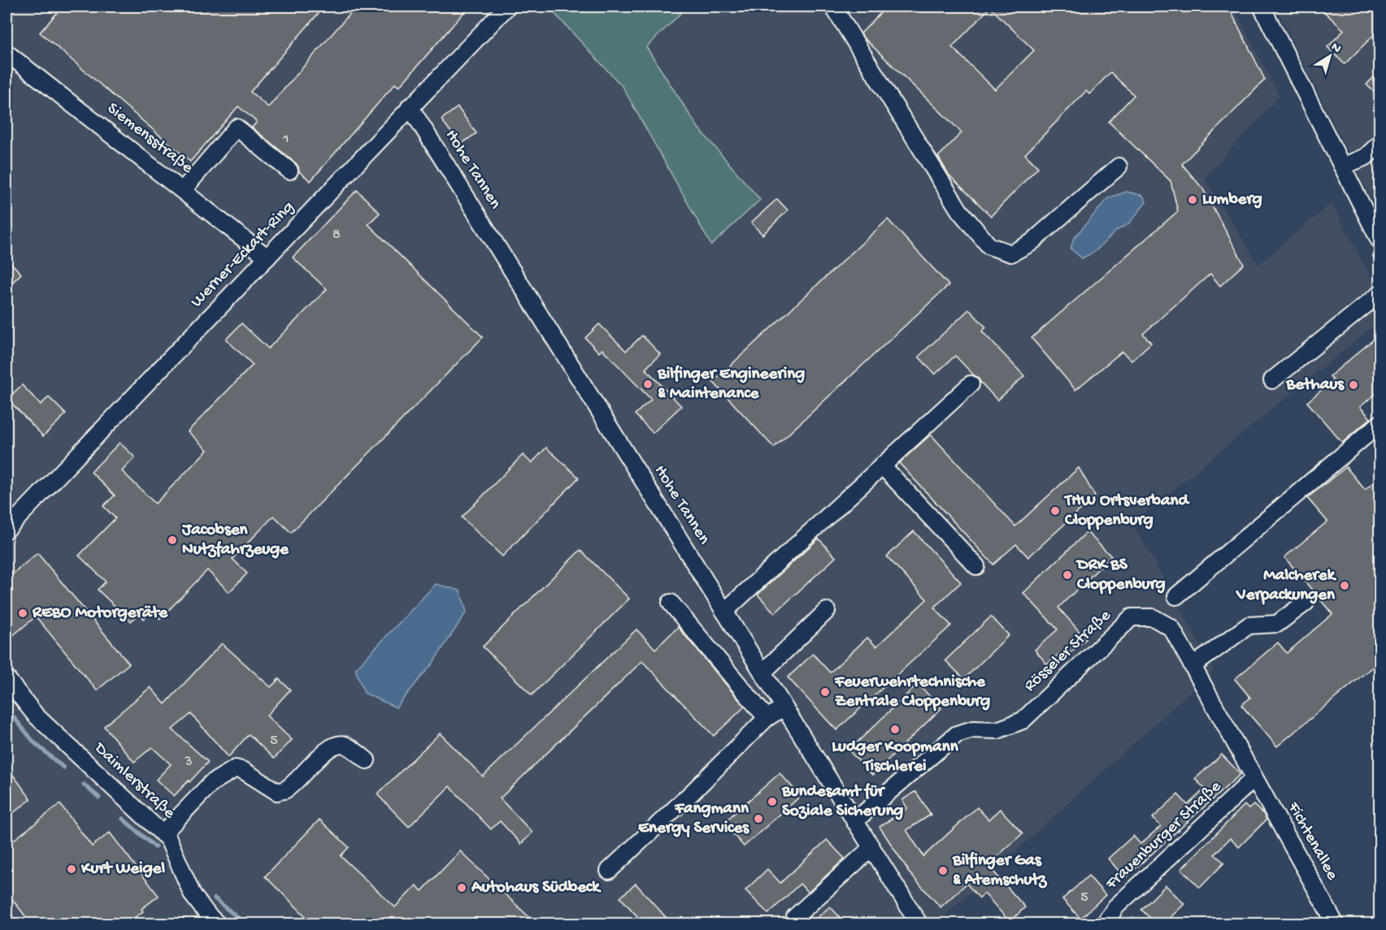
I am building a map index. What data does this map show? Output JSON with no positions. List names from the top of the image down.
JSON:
{
  "streets": {
    "street": [
      "Siemensstraße",
      "Hohe Tannen",
      "Werner-Eckart-Ring",
      "Rösseler Straße",
      "Daimlerstraße",
      "Frauenburger Straße",
      "Fichtenallee"
    ]
  },
  "crossings": [
    ["Siemensstraße", "Werner-Eckart-Ring"],
    ["Hohe Tannen", "Werner-Eckart-Ring"],
    ["Hohe Tannen", "Rösseler Straße"],
    ["Rösseler Straße", "Frauenburger Straße"],
    ["Rösseler Straße", "Fichtenallee"],
    ["Frauenburger Straße", "Fichtenallee"]
  ],
  "places": [
    "Lumberg",
    "Bilfinger Engineering & Maintenance",
    "Bethaus",
    "THW Ortsverband Cloppenburg",
    "Jacobsen Nutzfahrzeuge",
    "DRK BS Cloppenburg",
    "Malcherek Verpackungen",
    "REBO Motorgeräte",
    "Feuerwehrtechnische Zentrale Cloppenburg",
    "Ludger Koopmann Tischlerei",
    "Bundesamt für Soziale Sicherung",
    "Fangmann Energy Services",
    "Kurt Weigel",
    "Bilfinger Gas & Atemschutz",
    "Autohaus Südbeck"
  ],
  "house_numbers": [
    "1",
    "8",
    "5",
    "3",
    "5"
  ],
  "north": "top right"
}
